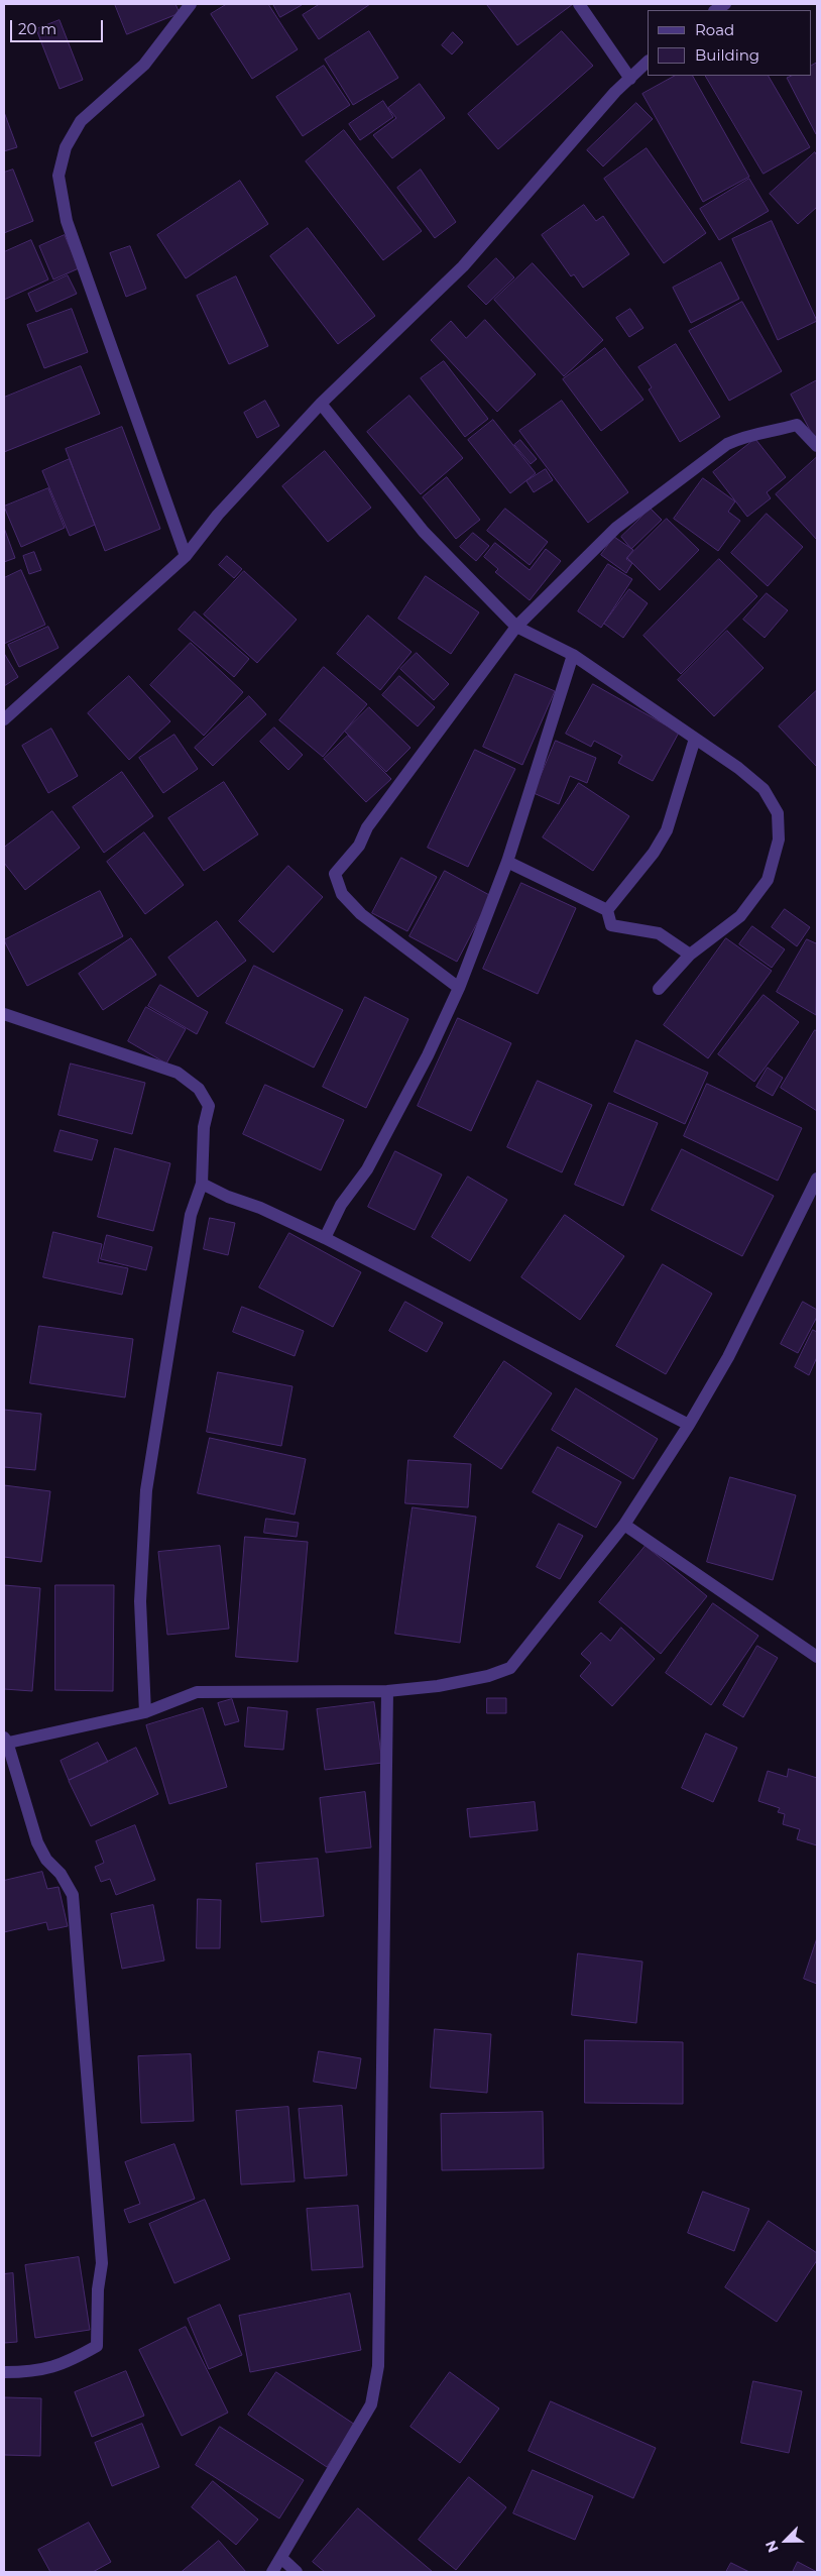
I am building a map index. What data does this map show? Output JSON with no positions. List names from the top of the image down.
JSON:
{
  "legend": ["Road", "Building"],
  "scale_bar": "20 m",
  "north": "bottom left"
}
